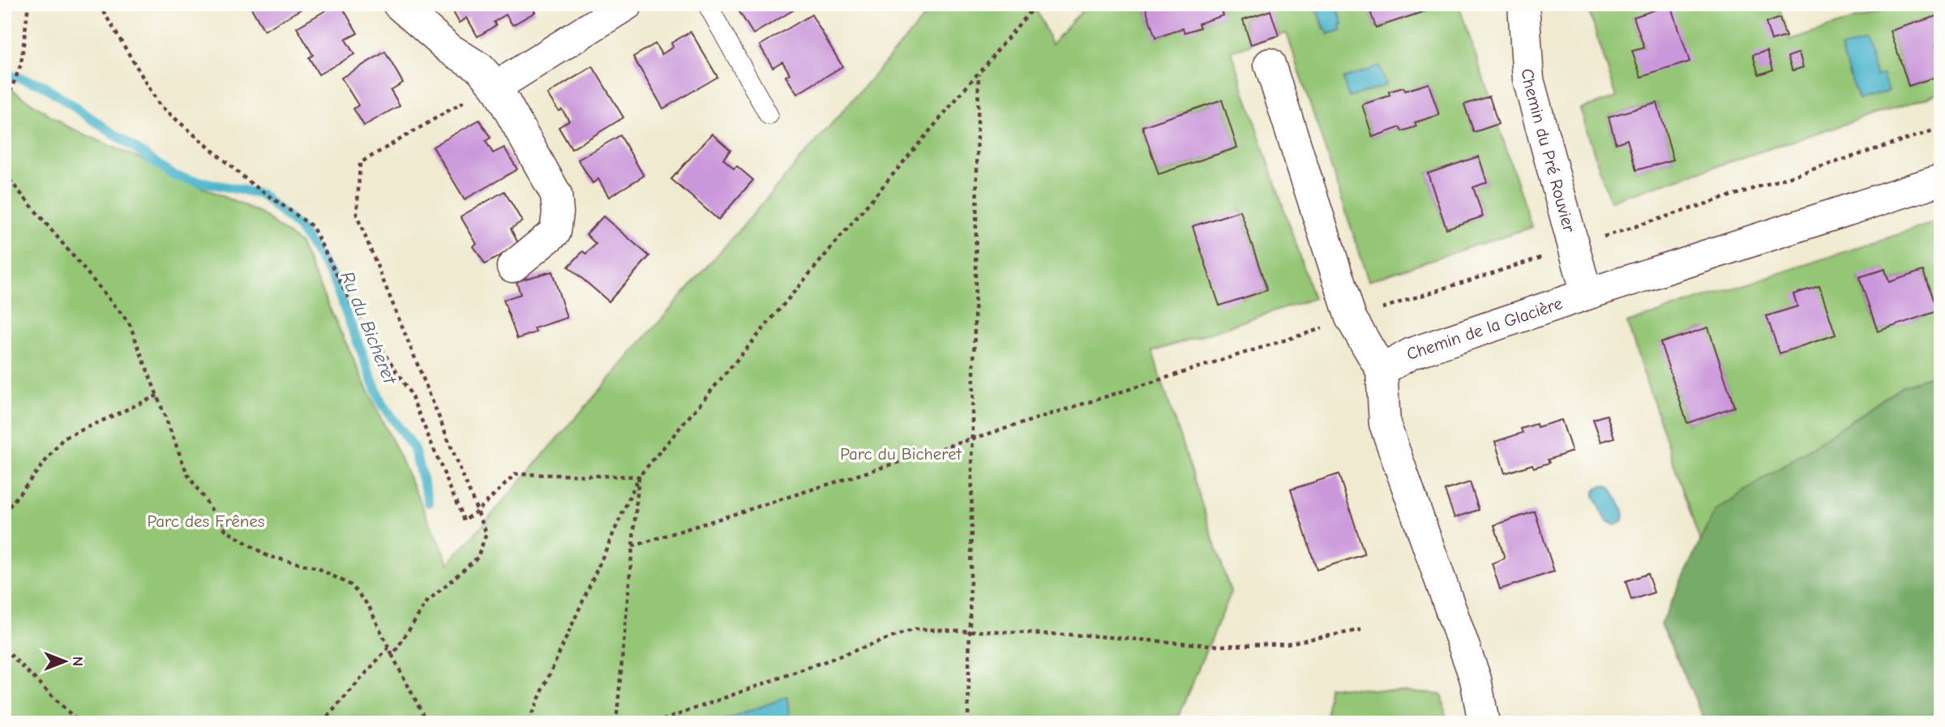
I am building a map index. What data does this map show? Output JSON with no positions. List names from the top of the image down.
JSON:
{
  "streets": {
    "street": ["Chemin du Pré Rouvier", "Chemin de la Glacière"]
  },
  "crossings": [
    ["Chemin du Pré Rouvier", "Chemin de la Glacière"]
  ],
  "water": ["Ru du Bicheret"],
  "parks": ["Parc du Bicheret", "Parc des Frênes"],
  "north": "right"
}
